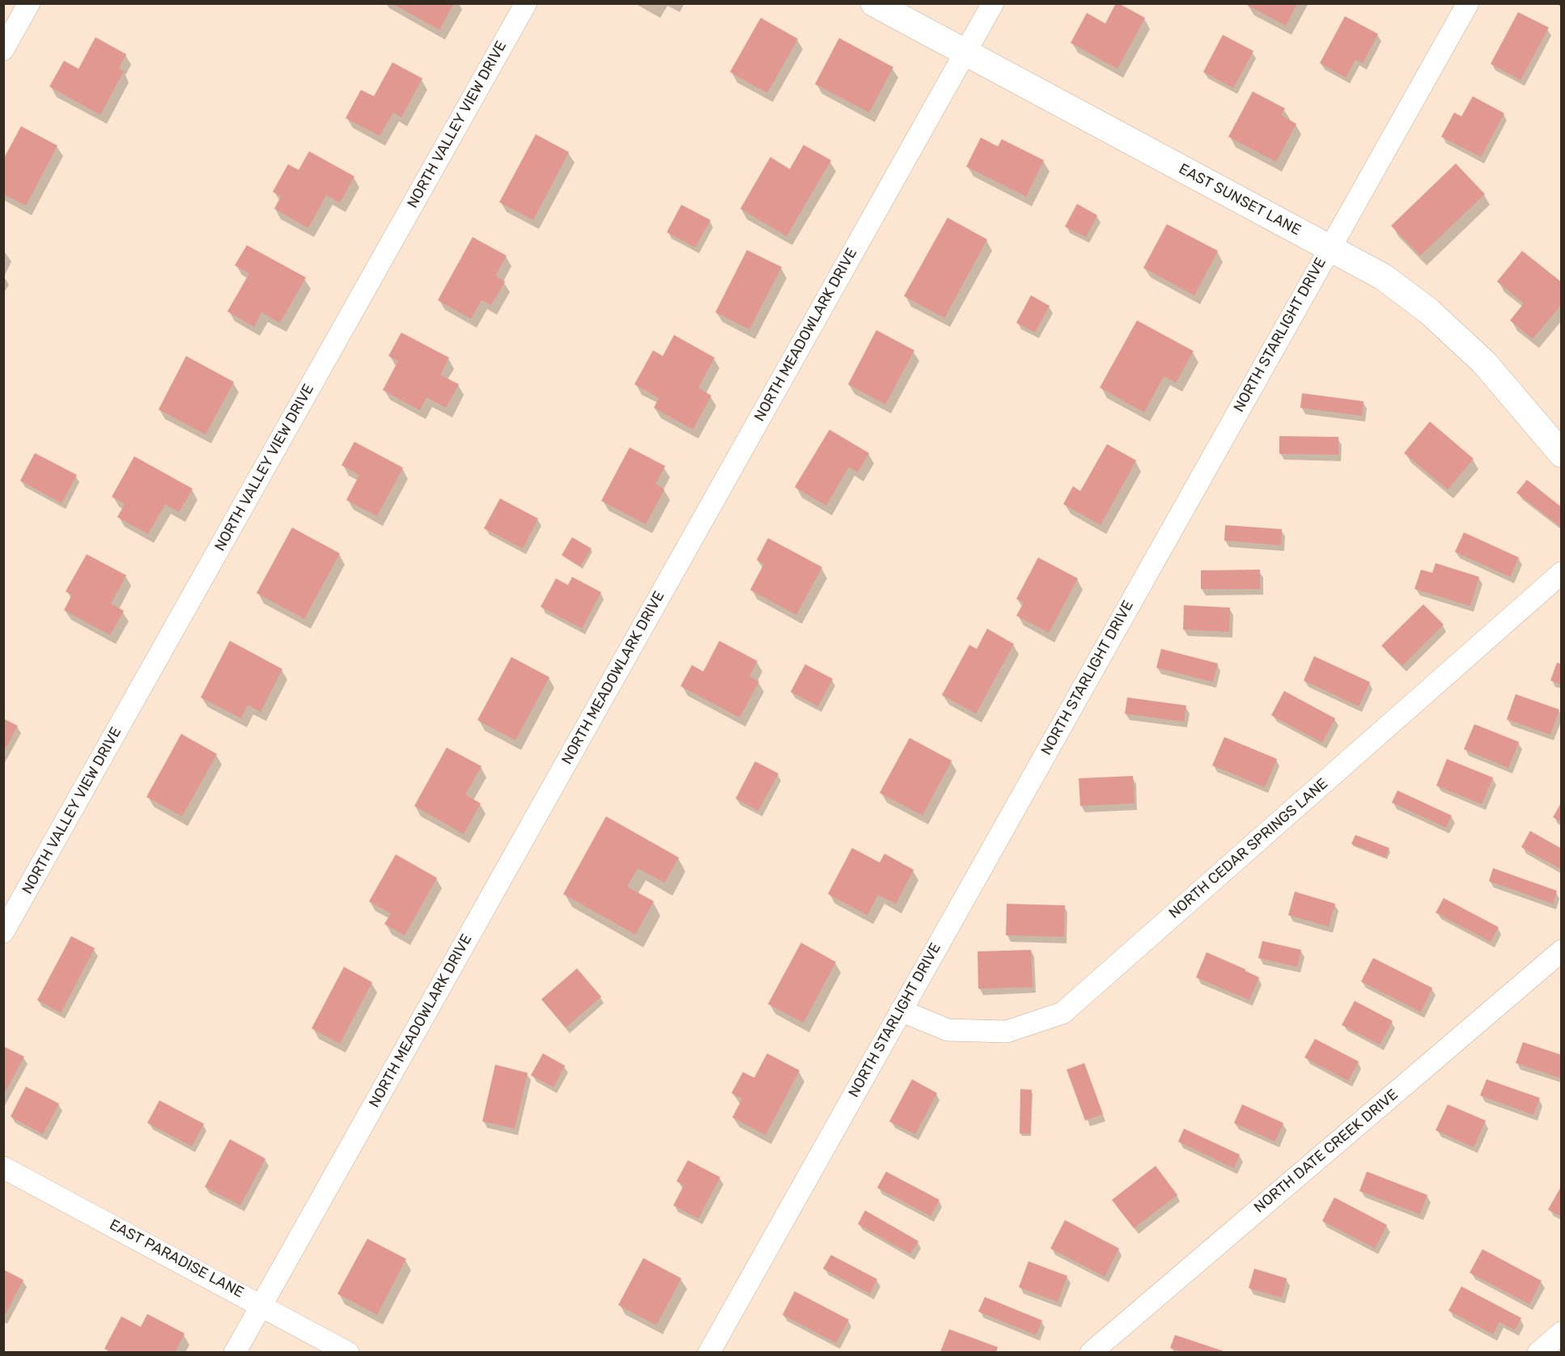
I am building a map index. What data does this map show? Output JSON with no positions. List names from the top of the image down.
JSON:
{
  "streets": {
    "street": [
      "NORTH VALLEY VIEW DRIVE",
      "EAST SUNSET LANE",
      "NORTH MEADOWLARK DRIVE",
      "NORTH STARLIGHT DRIVE",
      "NORTH CEDAR SPRINGS LANE",
      "NORTH DATE CREEK DRIVE",
      "EAST PARADISE LANE"
    ]
  },
  "crossings": [
    ["EAST SUNSET LANE", "NORTH MEADOWLARK DRIVE"],
    ["EAST SUNSET LANE", "NORTH STARLIGHT DRIVE"],
    ["NORTH MEADOWLARK DRIVE", "EAST PARADISE LANE"],
    ["NORTH STARLIGHT DRIVE", "NORTH CEDAR SPRINGS LANE"]
  ]
}
